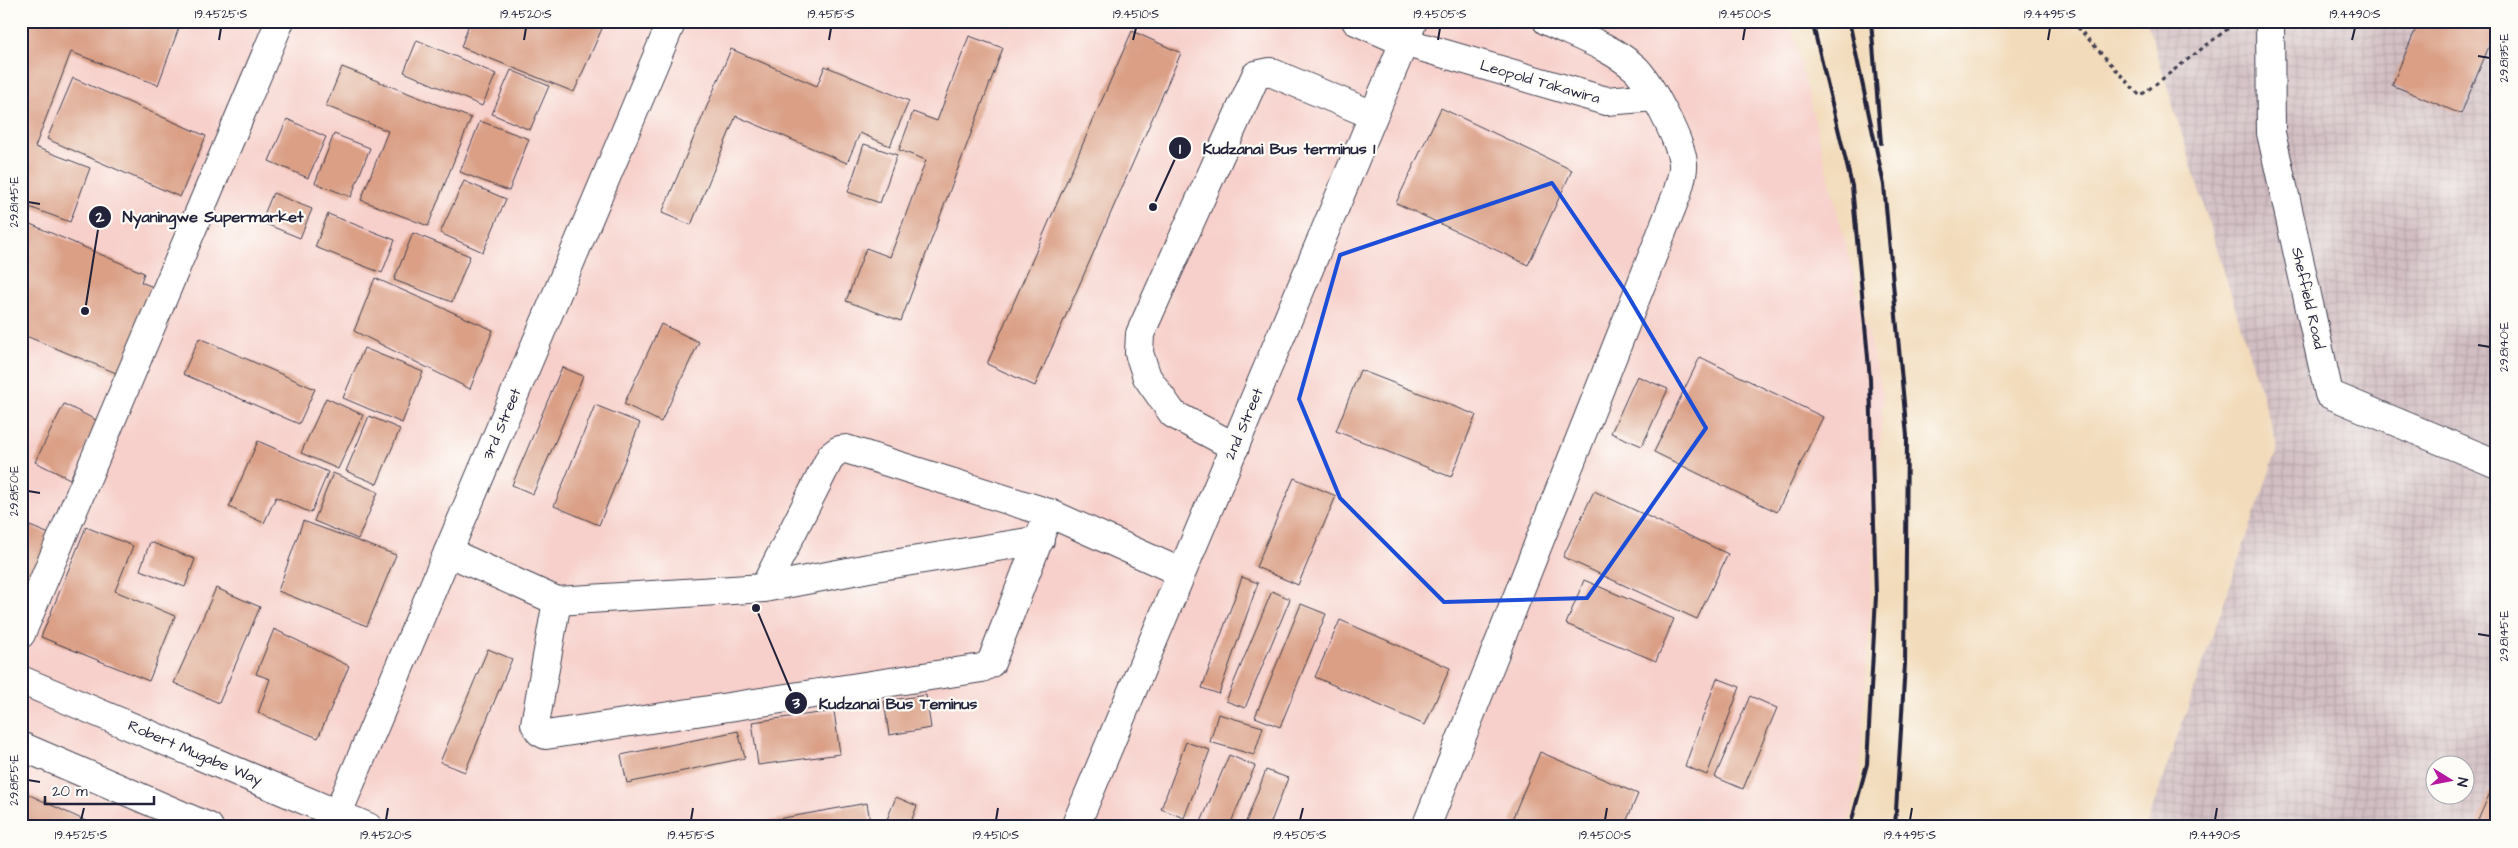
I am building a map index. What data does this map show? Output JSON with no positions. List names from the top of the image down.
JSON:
{
  "streets": {
    "street": [
      "Leopold Takawira",
      "Sheffield Road",
      "3rd Street",
      "2nd Street",
      "Robert Mugabe Way"
    ]
  },
  "crossings": [
    ["Leopold Takawira", "2nd Street"],
    ["3rd Street", "Robert Mugabe Way"]
  ],
  "places": ["Kudzanai Bus terminus 1", "Nyaningwe Supermarket", "Kudzanai Bus Teminus"],
  "scale_bar": "20 m",
  "north": "right",
  "coordinates": [
    "19.4525°S",
    "19.4520°S",
    "19.4515°S",
    "19.4510°S",
    "19.4505°S",
    "19.4500°S",
    "19.4495°S",
    "19.4490°S",
    "29.8135°E",
    "29.8145°E",
    "29.8140°E",
    "29.8150°E",
    "29.8155°E"
  ]
}
